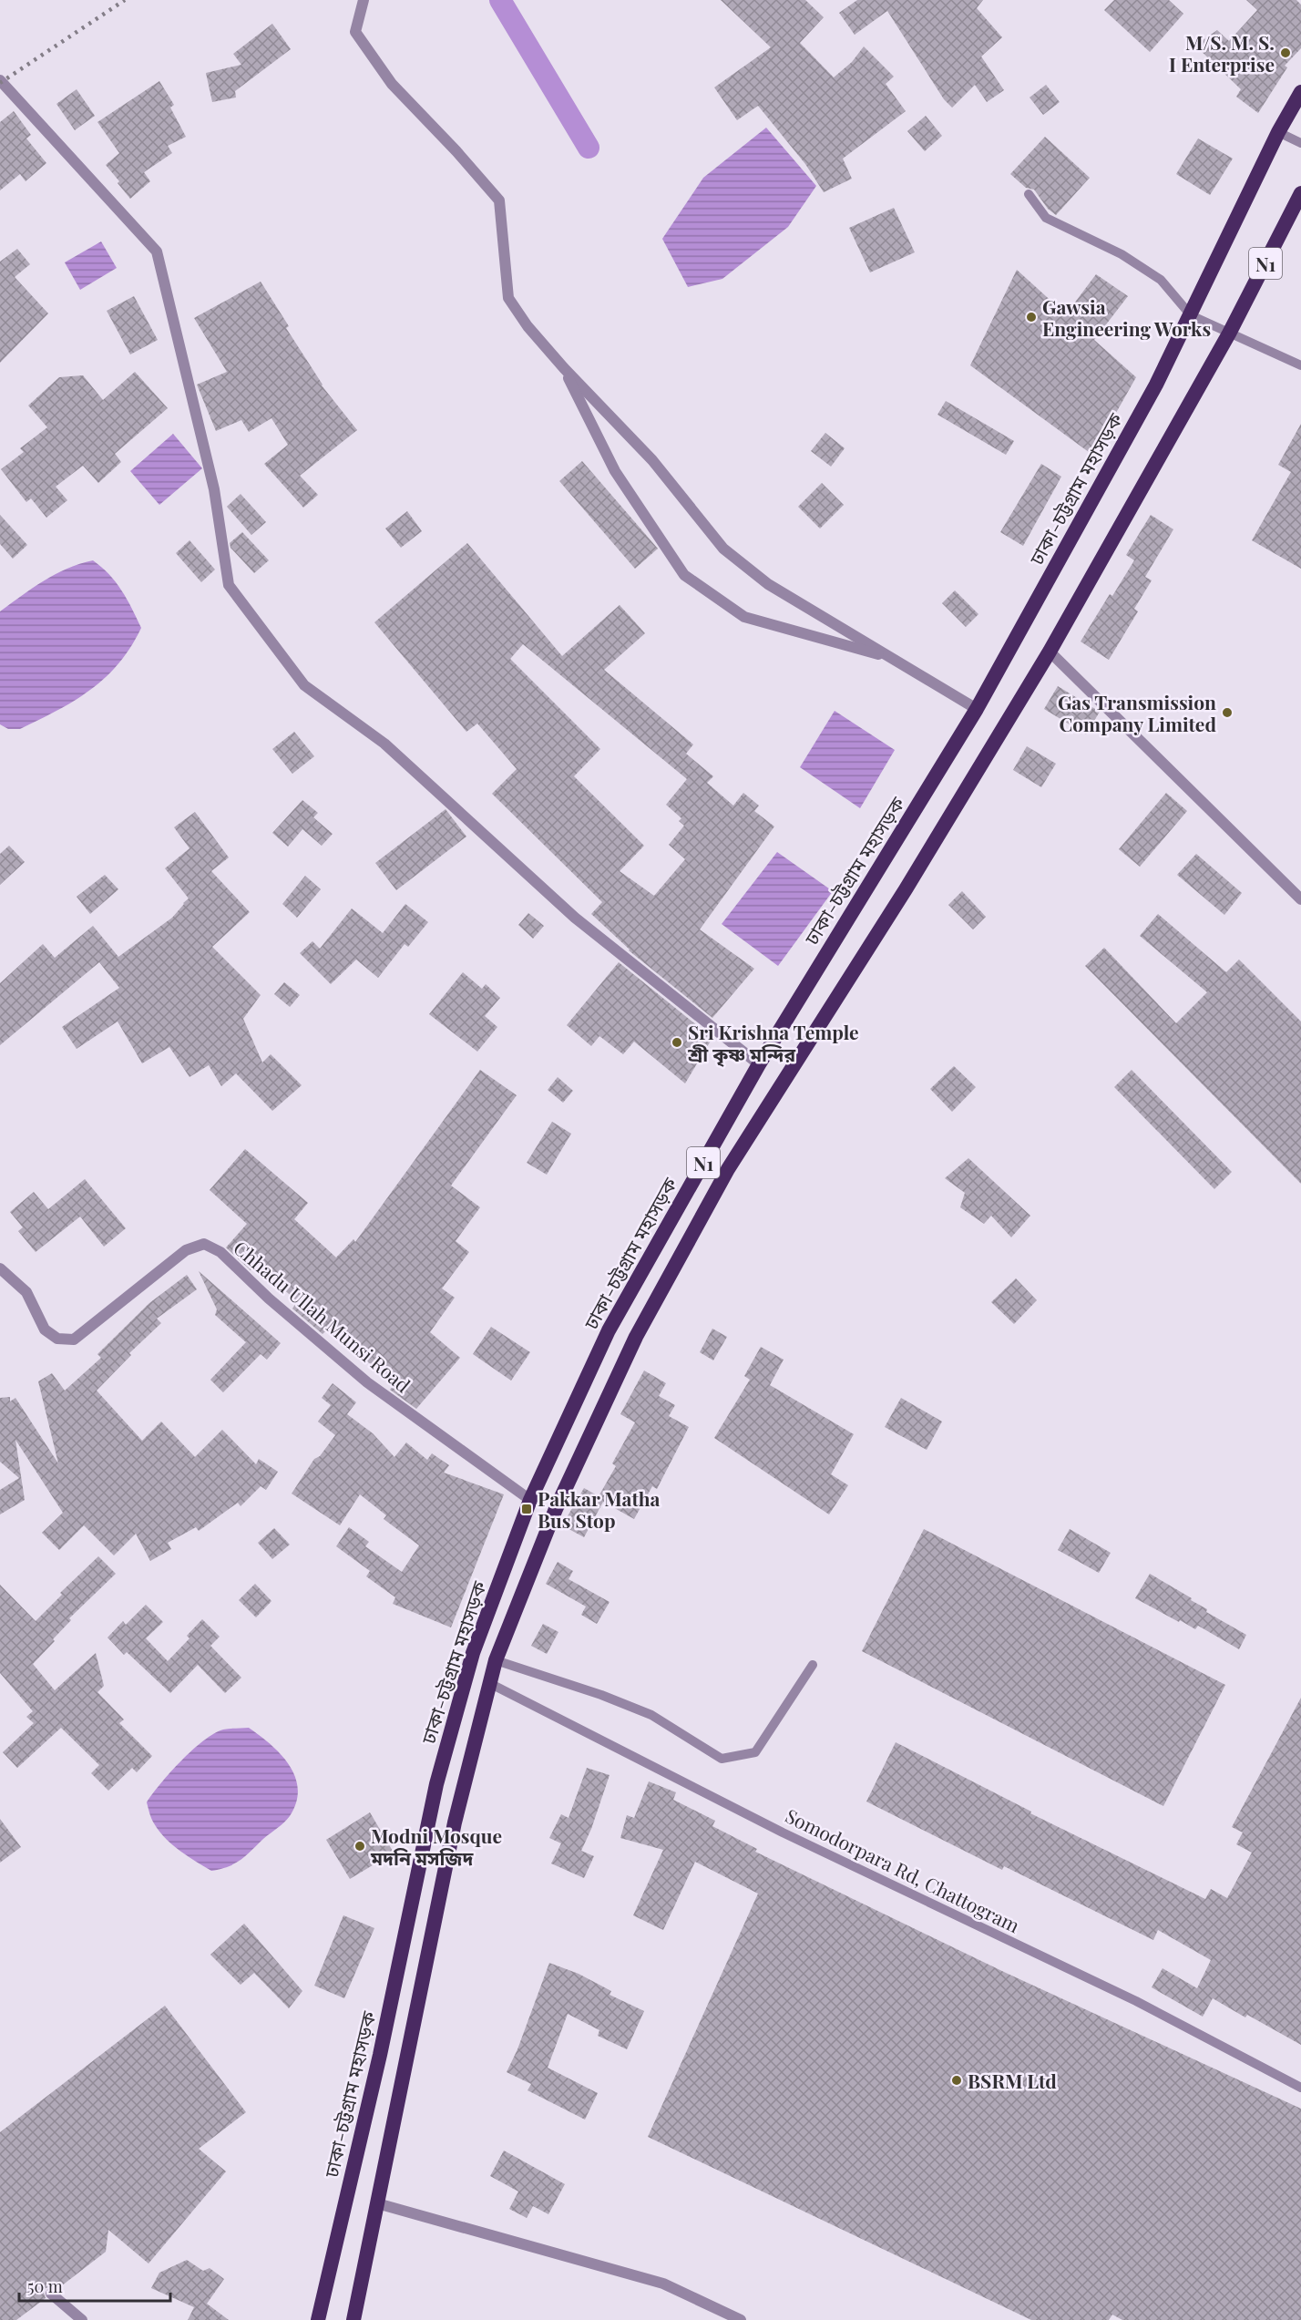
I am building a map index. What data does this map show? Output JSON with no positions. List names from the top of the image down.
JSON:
{
  "streets": {
    "highway": ["N1", "ঢাকা-চট্টগ্রাম মহাসড়ক"],
    "street": ["Chhadu Ullah Munsi Road"],
    "lane": ["Somodorpara Rd, Chattogram"]
  },
  "crossings": [
    ["ঢাকা-চট্টগ্রাম মহাসড়ক", "Chhadu Ullah Munsi Road"],
    ["ঢাকা-চট্টগ্রাম মহাসড়ক", "Somodorpara Rd, Chattogram"]
  ],
  "places": {
    "other": [
      "M/S. M. S. I Enterprise",
      "Gawsia Engineering Works",
      "Gas Transmission Company Limited",
      "Sri Krishna Temple শ্রী কৃষ্ণ মন্দির",
      "Modni Mosque মদনি মসজিদ",
      "BSRM Ltd"
    ],
    "transit": ["Pakkar Matha Bus Stop"]
  },
  "scale_bar": "50 m"
}
